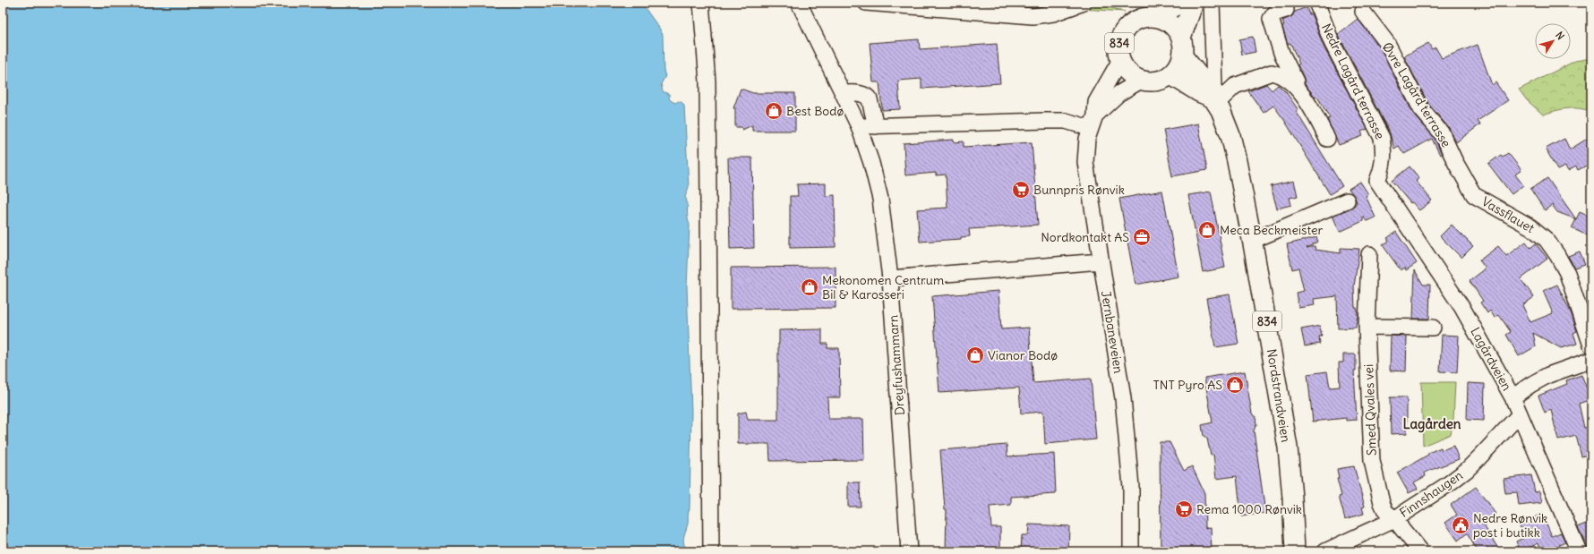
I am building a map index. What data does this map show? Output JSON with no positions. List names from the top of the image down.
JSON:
{
  "streets": {
    "main road": ["834", "Nordstrandveien"],
    "street": [
      "Nedre Lagård terrasse",
      "Øvre Lagård terrasse",
      "Vassflauet",
      "Jernbaneveien",
      "Lagårdveien",
      "Dreyfushammarn",
      "Smed Qvales vei",
      "Finnshaugen"
    ]
  },
  "crossings": [
    ["834", "Jernbaneveien"],
    ["834", "Nordstrandveien"],
    ["Nedre Lagård terrasse", "Lagårdveien"],
    ["Øvre Lagård terrasse", "Vassflauet"],
    ["Jernbaneveien", "Nordstrandveien"],
    ["Lagårdveien", "Finnshaugen"],
    ["Smed Qvales vei", "Finnshaugen"]
  ],
  "districts": ["Lagården"],
  "places": {
    "shop": [
      "Best Bodø",
      "Meca Beckmeister",
      "Mekonomen Centrum Bil & Karosseri",
      "Vianor Bodø",
      "TNT Pyro AS"
    ],
    "supermarket": ["Bunnpris Rønvik", "Rema 1000 Rønvik"],
    "office": ["Nordkontakt AS"],
    "public building": ["Nedre Rønvik post i butikk"]
  },
  "north": "top right"
}
